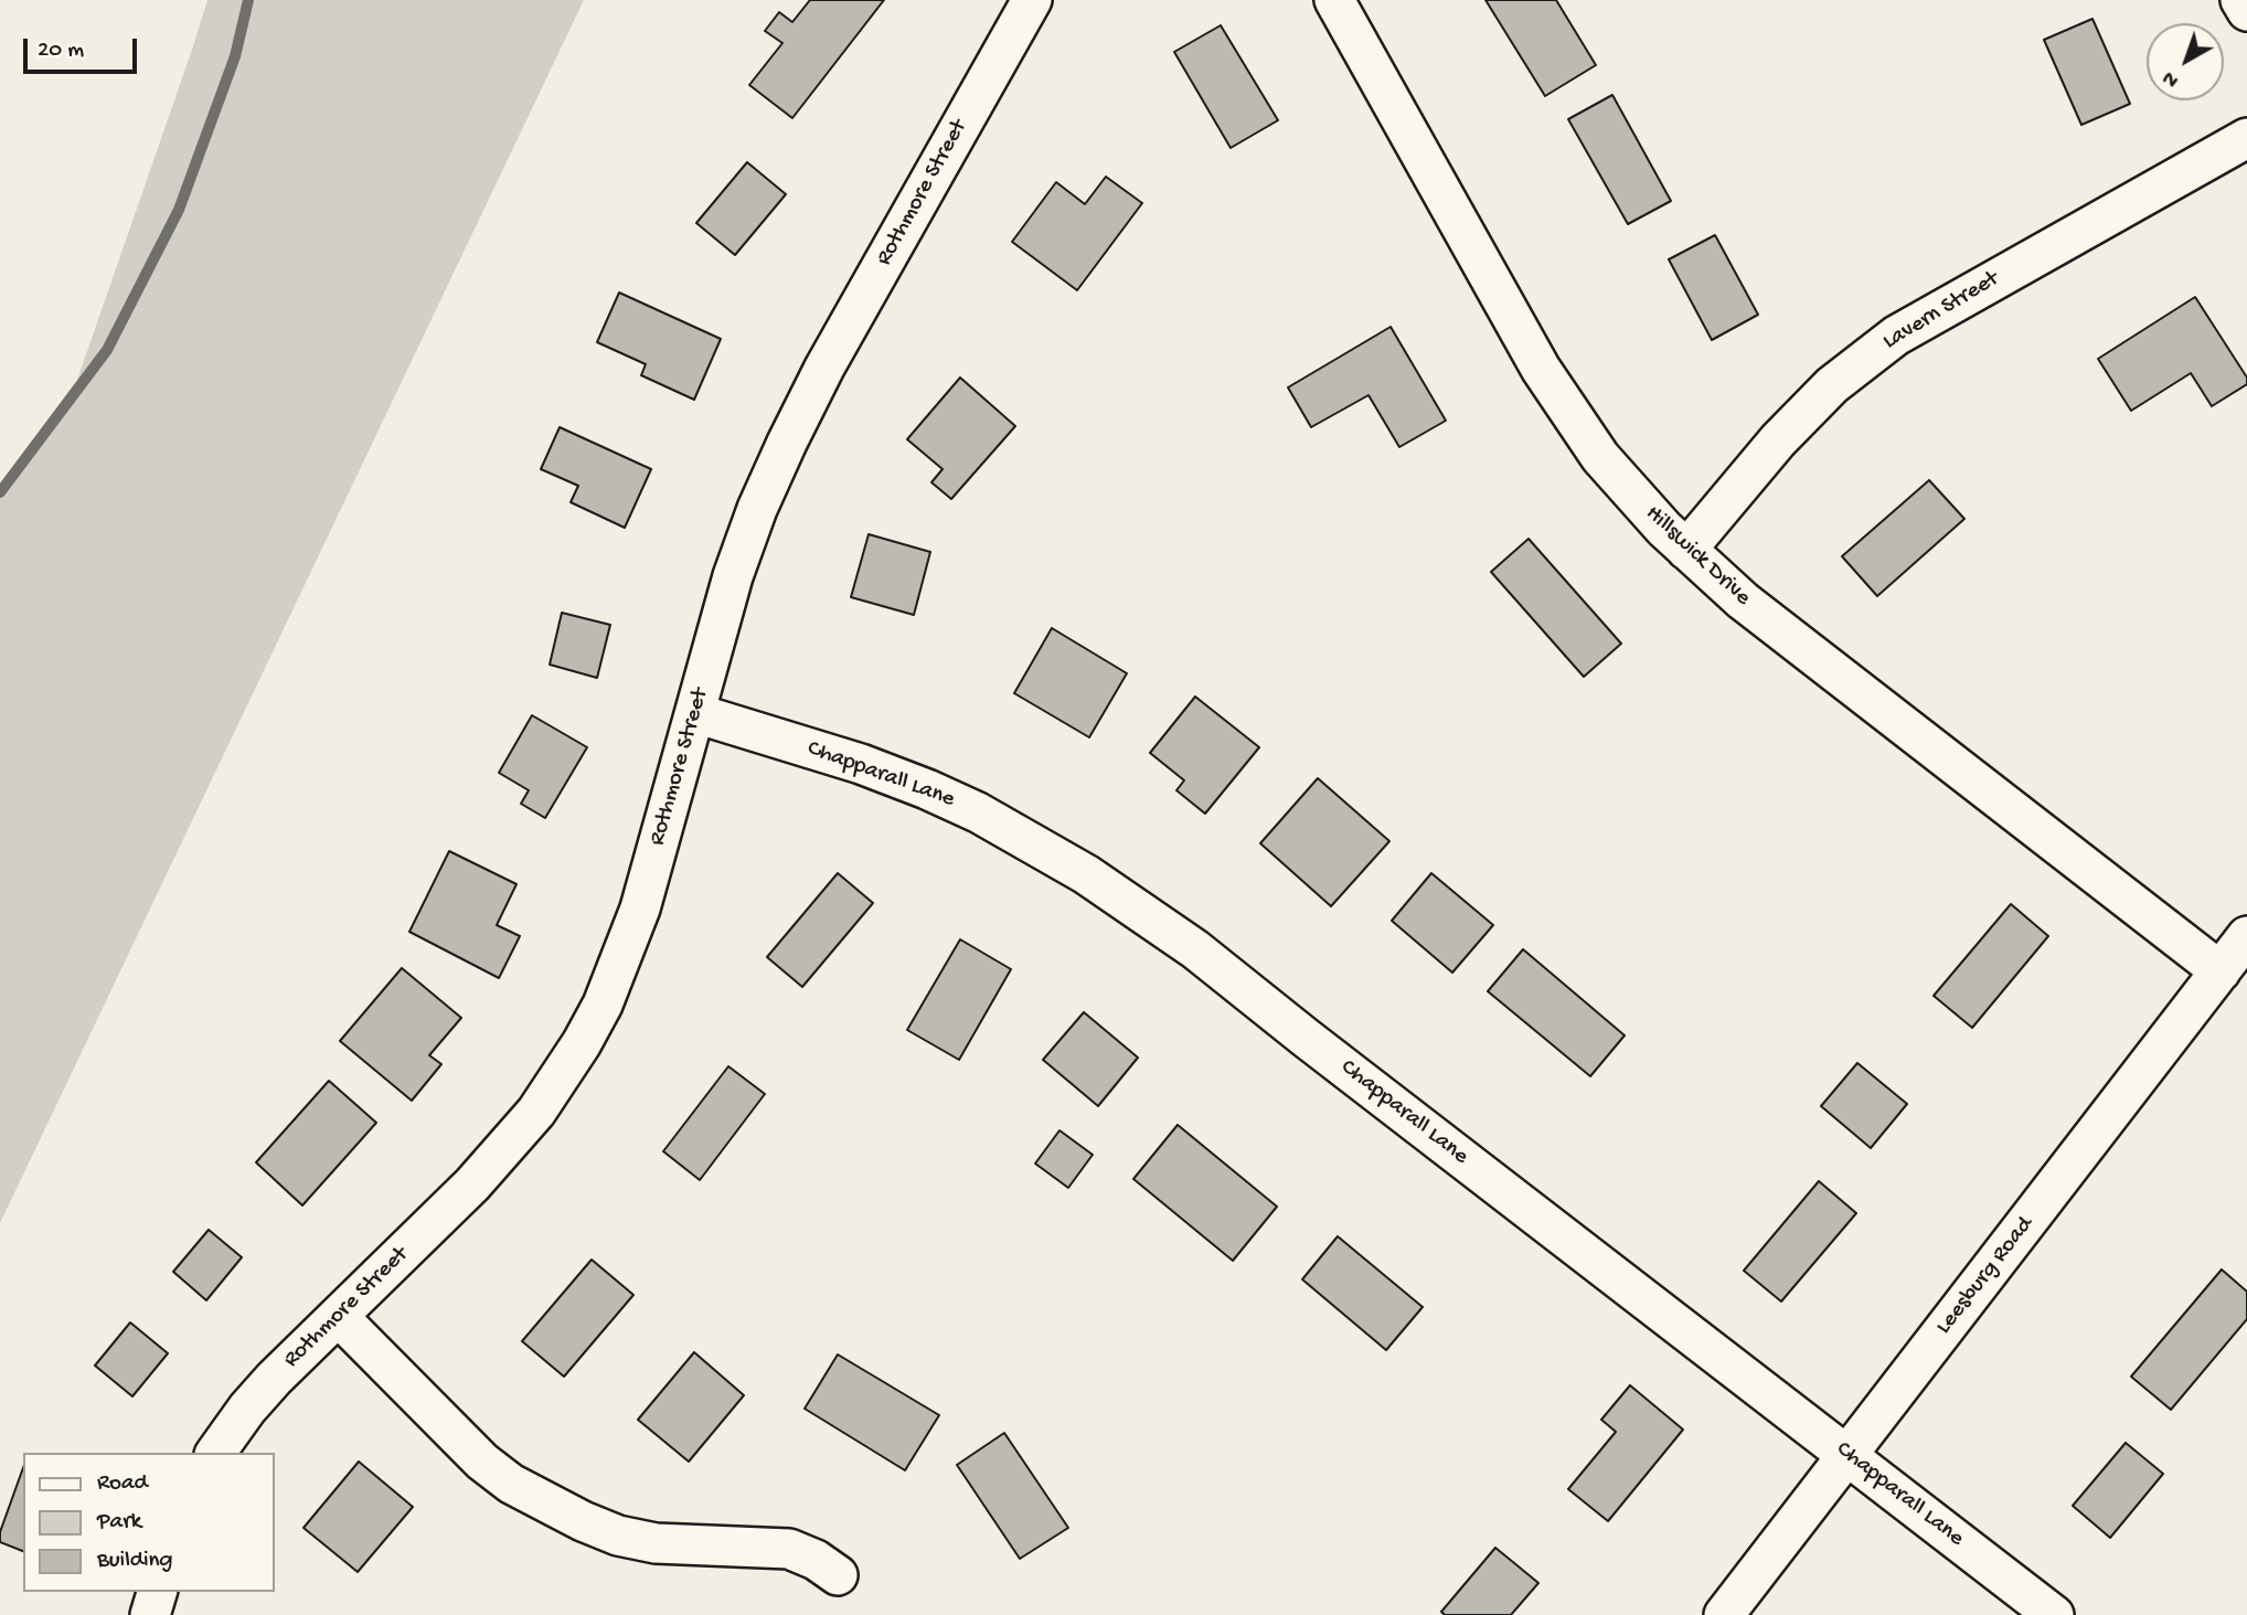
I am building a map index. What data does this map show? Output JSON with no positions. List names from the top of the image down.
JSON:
{
  "streets": {
    "street": [
      "Rothmore Street",
      "Lavern Street",
      "Hillswick Drive",
      "Chapparall Lane",
      "Leesburg Road"
    ]
  },
  "crossings": [
    ["Rothmore Street", "Chapparall Lane"],
    ["Lavern Street", "Hillswick Drive"],
    ["Hillswick Drive", "Leesburg Road"],
    ["Chapparall Lane", "Leesburg Road"]
  ],
  "legend": ["Road", "Park", "Building"],
  "scale_bar": "20 m",
  "north": "bottom left"
}
